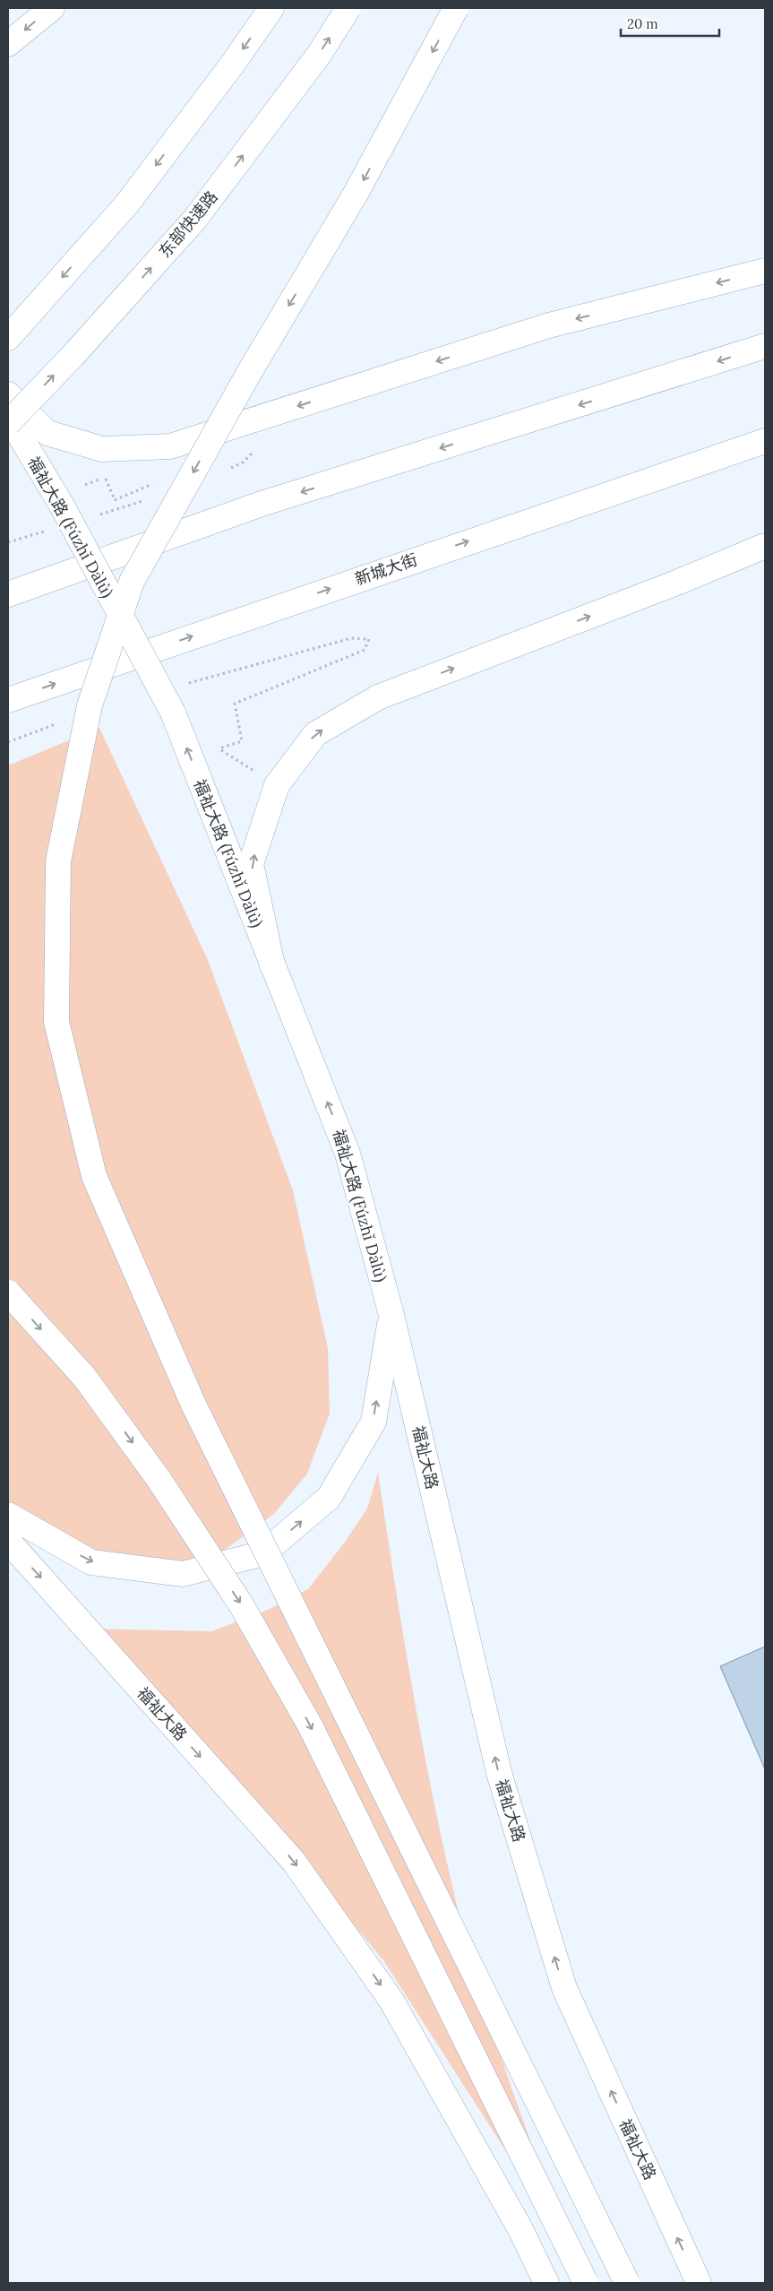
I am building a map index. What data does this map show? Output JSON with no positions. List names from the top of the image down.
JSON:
{
  "streets": {
    "main road": [
      "东部快速路",
      "福祉大路 (Fúzhǐ Dàlù)",
      "新城大街",
      "福祉大路"
    ]
  },
  "crossings": [
    ["福祉大路 (Fúzhǐ Dàlù)", "福祉大路"]
  ],
  "one_way": ["福祉大路 (Fúzhǐ Dàlù)"],
  "scale_bar": "20 m"
}
